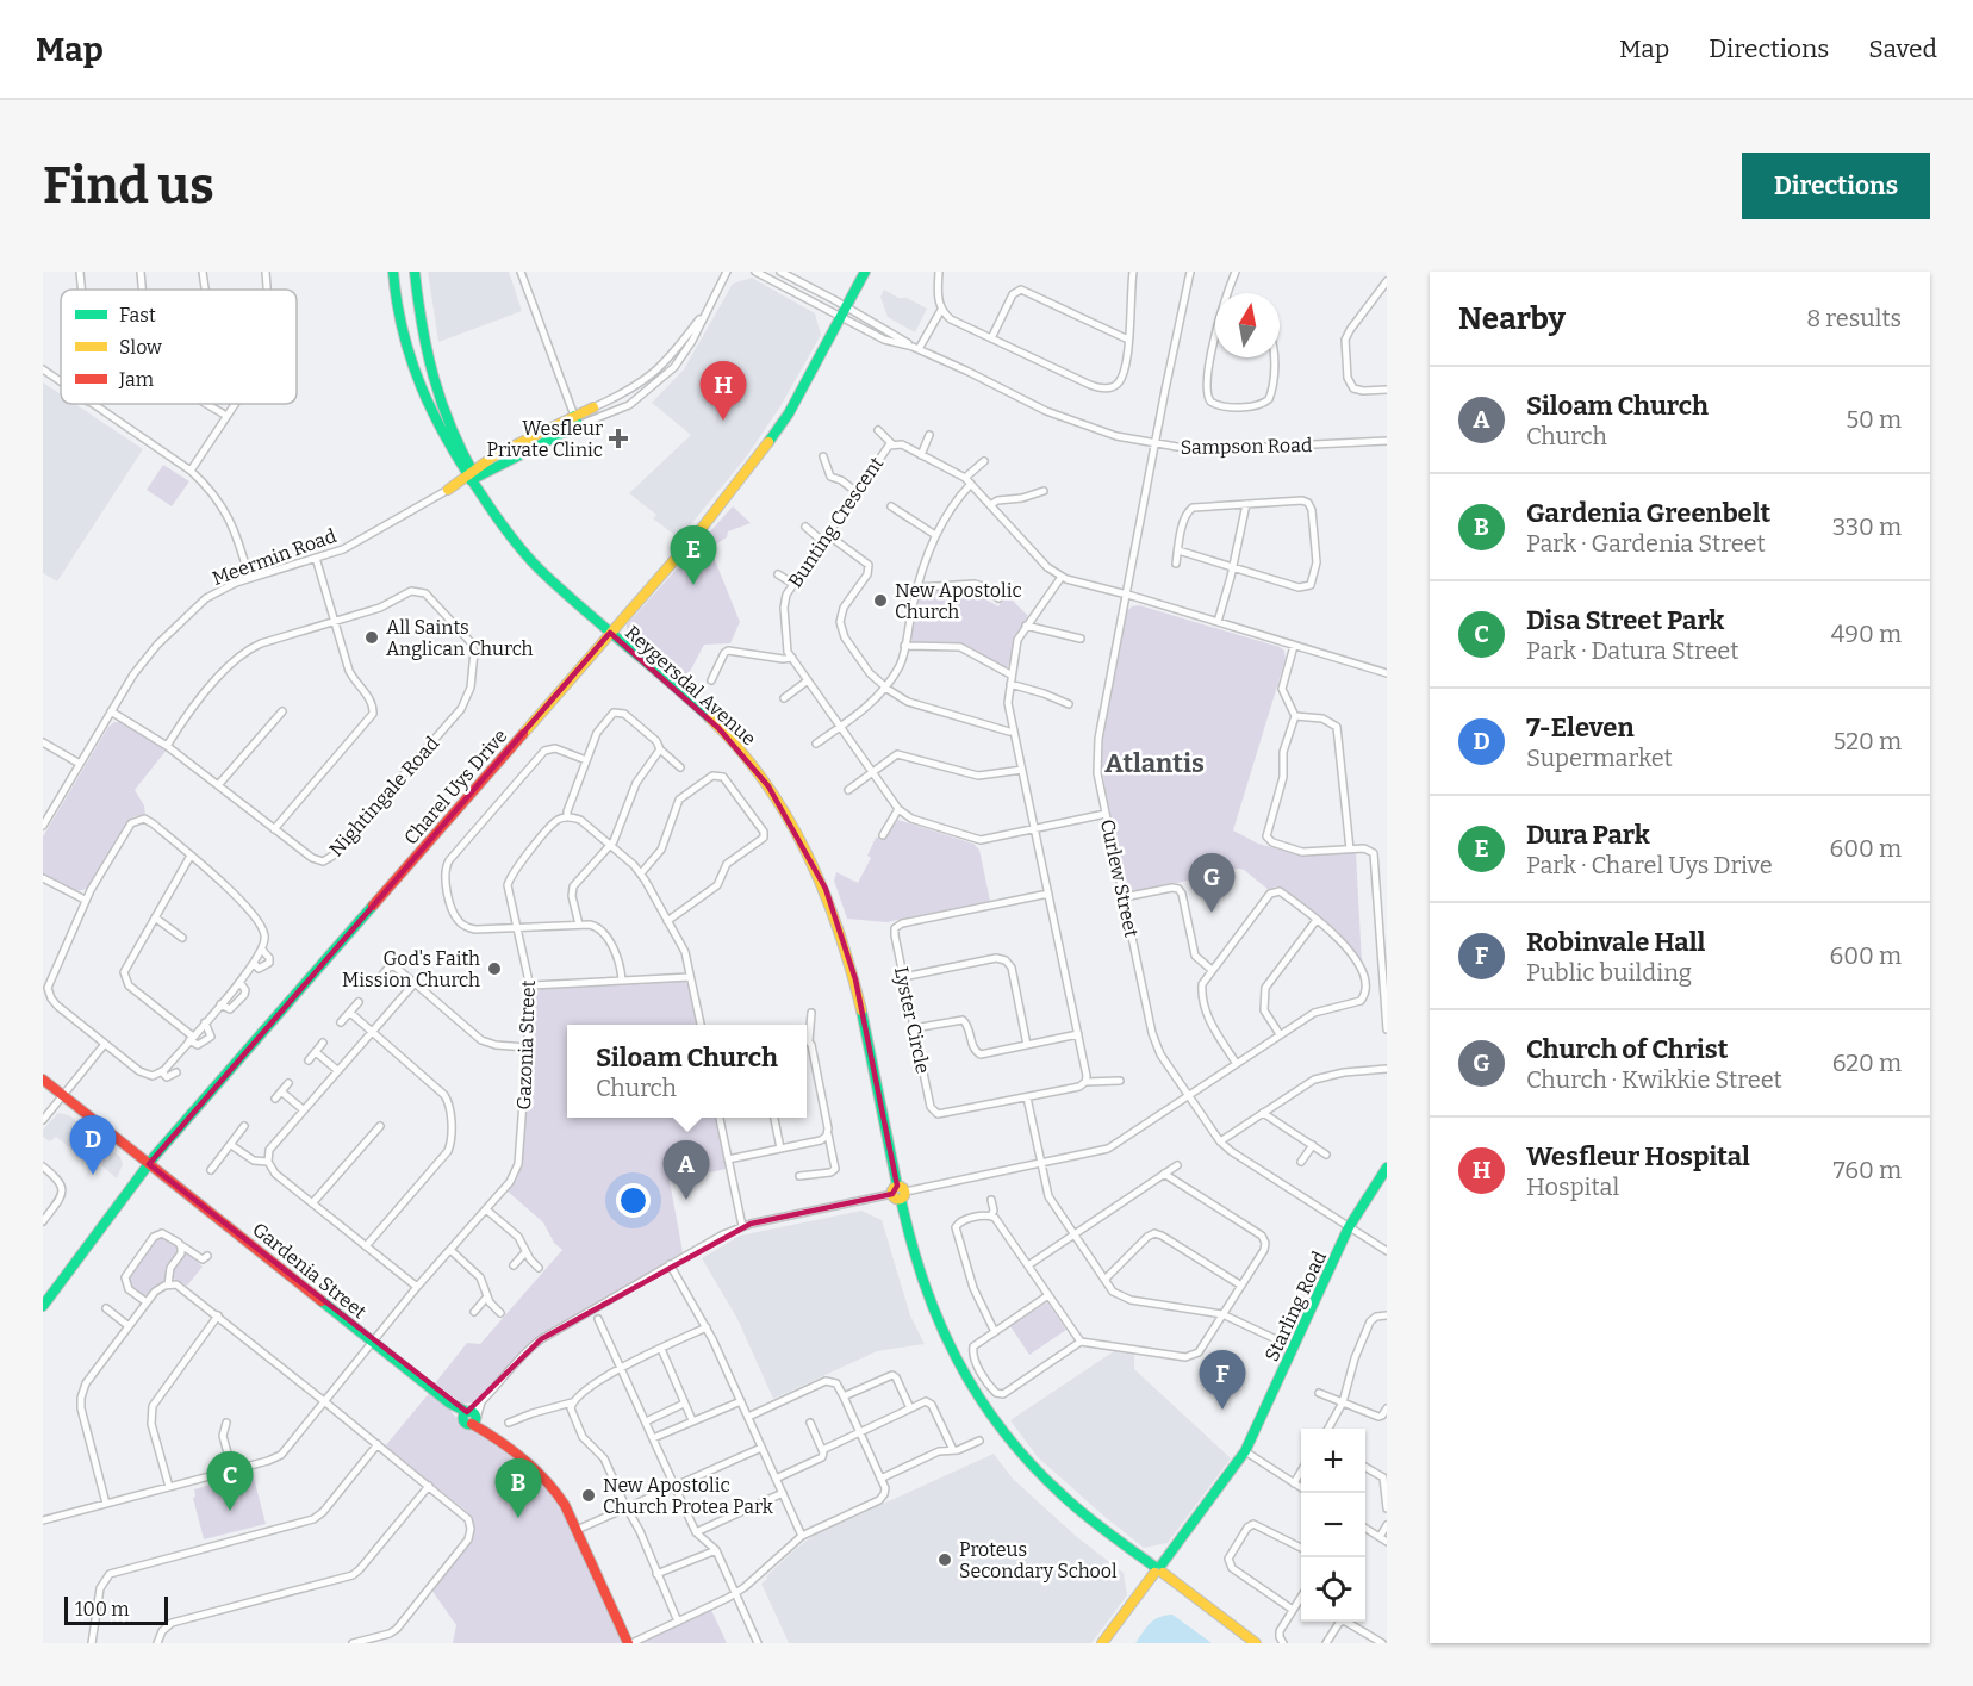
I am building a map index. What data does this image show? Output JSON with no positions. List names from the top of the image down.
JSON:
{
  "streets": {
    "main road": [
      "Meermin Road",
      "Reygersdal Avenue",
      "Charel Uys Drive",
      "Gardenia Street",
      "Starling Road"
    ],
    "street": [
      "Sampson Road",
      "Bunting Crescent",
      "Nightingale Road",
      "Curlew Street",
      "Lyster Circle",
      "Gazonia Street"
    ]
  },
  "crossings": [
    ["Sampson Road", "Charel Uys Drive"],
    ["Sampson Road", "Curlew Street"],
    ["Bunting Crescent", "Curlew Street"],
    ["Meermin Road", "Reygersdal Avenue"],
    ["Meermin Road", "Nightingale Road"],
    ["Reygersdal Avenue", "Charel Uys Drive"],
    ["Reygersdal Avenue", "Starling Road"],
    ["Charel Uys Drive", "Gardenia Street"],
    ["Curlew Street", "Starling Road"],
    ["Gazonia Street", "Gardenia Street"]
  ],
  "districts": ["Atlantis"],
  "places": {
    "health": ["Wesfleur Private Clinic"],
    "other": [
      "New Apostolic Church",
      "All Saints Anglican Church",
      "God's Faith Mission Church",
      "New Apostolic Church Protea Park",
      "Proteus Secondary School"
    ]
  },
  "legend": ["Fast", "Slow", "Jam"],
  "scale_bar": "100 m",
  "north": "top",
  "page": {
    "header": "Map",
    "nav": ["Map", "Directions", "Saved"],
    "buttons": "Directions",
    "title": "Find us",
    "heading": ["Nearby", "8 results"],
    "pins": [
      "H",
      "E",
      "G",
      "D",
      "A",
      "F",
      "C",
      "B"
    ],
    "list": [
      {
        "mark": "A",
        "name": "Siloam Church",
        "note": "Church",
        "value": "50 m"
      },
      {
        "mark": "B",
        "name": "Gardenia Greenbelt",
        "note": "Park · Gardenia Street",
        "value": "330 m"
      },
      {
        "mark": "C",
        "name": "Disa Street Park",
        "note": "Park · Datura Street",
        "value": "490 m"
      },
      {
        "mark": "D",
        "name": "7-Eleven",
        "note": "Supermarket",
        "value": "520 m"
      },
      {
        "mark": "E",
        "name": "Dura Park",
        "note": "Park · Charel Uys Drive",
        "value": "600 m"
      },
      {
        "mark": "F",
        "name": "Robinvale Hall",
        "note": "Public building",
        "value": "600 m"
      },
      {
        "mark": "G",
        "name": "Church of Christ",
        "note": "Church · Kwikkie Street",
        "value": "620 m"
      },
      {
        "mark": "H",
        "name": "Wesfleur Hospital",
        "note": "Hospital",
        "value": "760 m"
      }
    ],
    "popup": ["Siloam Church", "Church"],
    "map_buttons": ["+", "−"],
    "scale": "100 m"
  }
}
